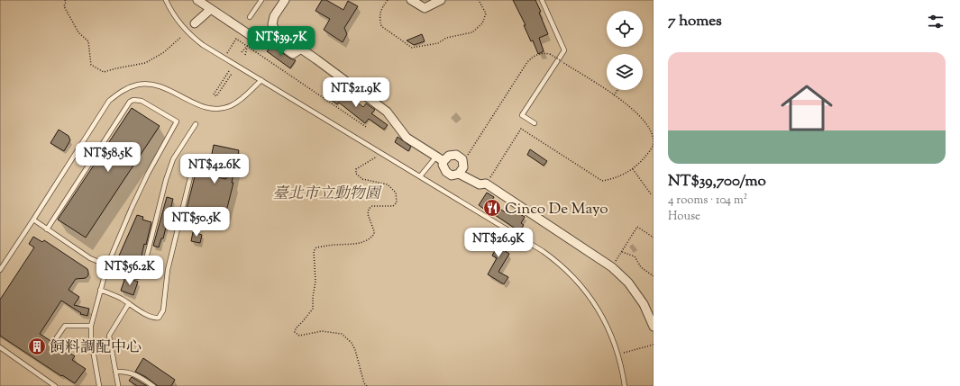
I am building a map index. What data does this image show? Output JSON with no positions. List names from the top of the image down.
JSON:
{
  "parks": ["臺北市立動物園"],
  "places": {
    "restaurant": ["Cinco De Mayo"],
    "building": ["飼料調配中心"]
  },
  "page": {
    "heading": "7 homes",
    "price": [
      "NT$39.7K",
      "NT$21.9K",
      "NT$58.5K",
      "NT$42.6K",
      "NT$50.5K",
      "NT$26.9K",
      "NT$56.2K"
    ],
    "list": [
      {
        "name": "NT$39,700/mo",
        "note": "4 rooms · 104 m² · House"
      }
    ]
  }
}
